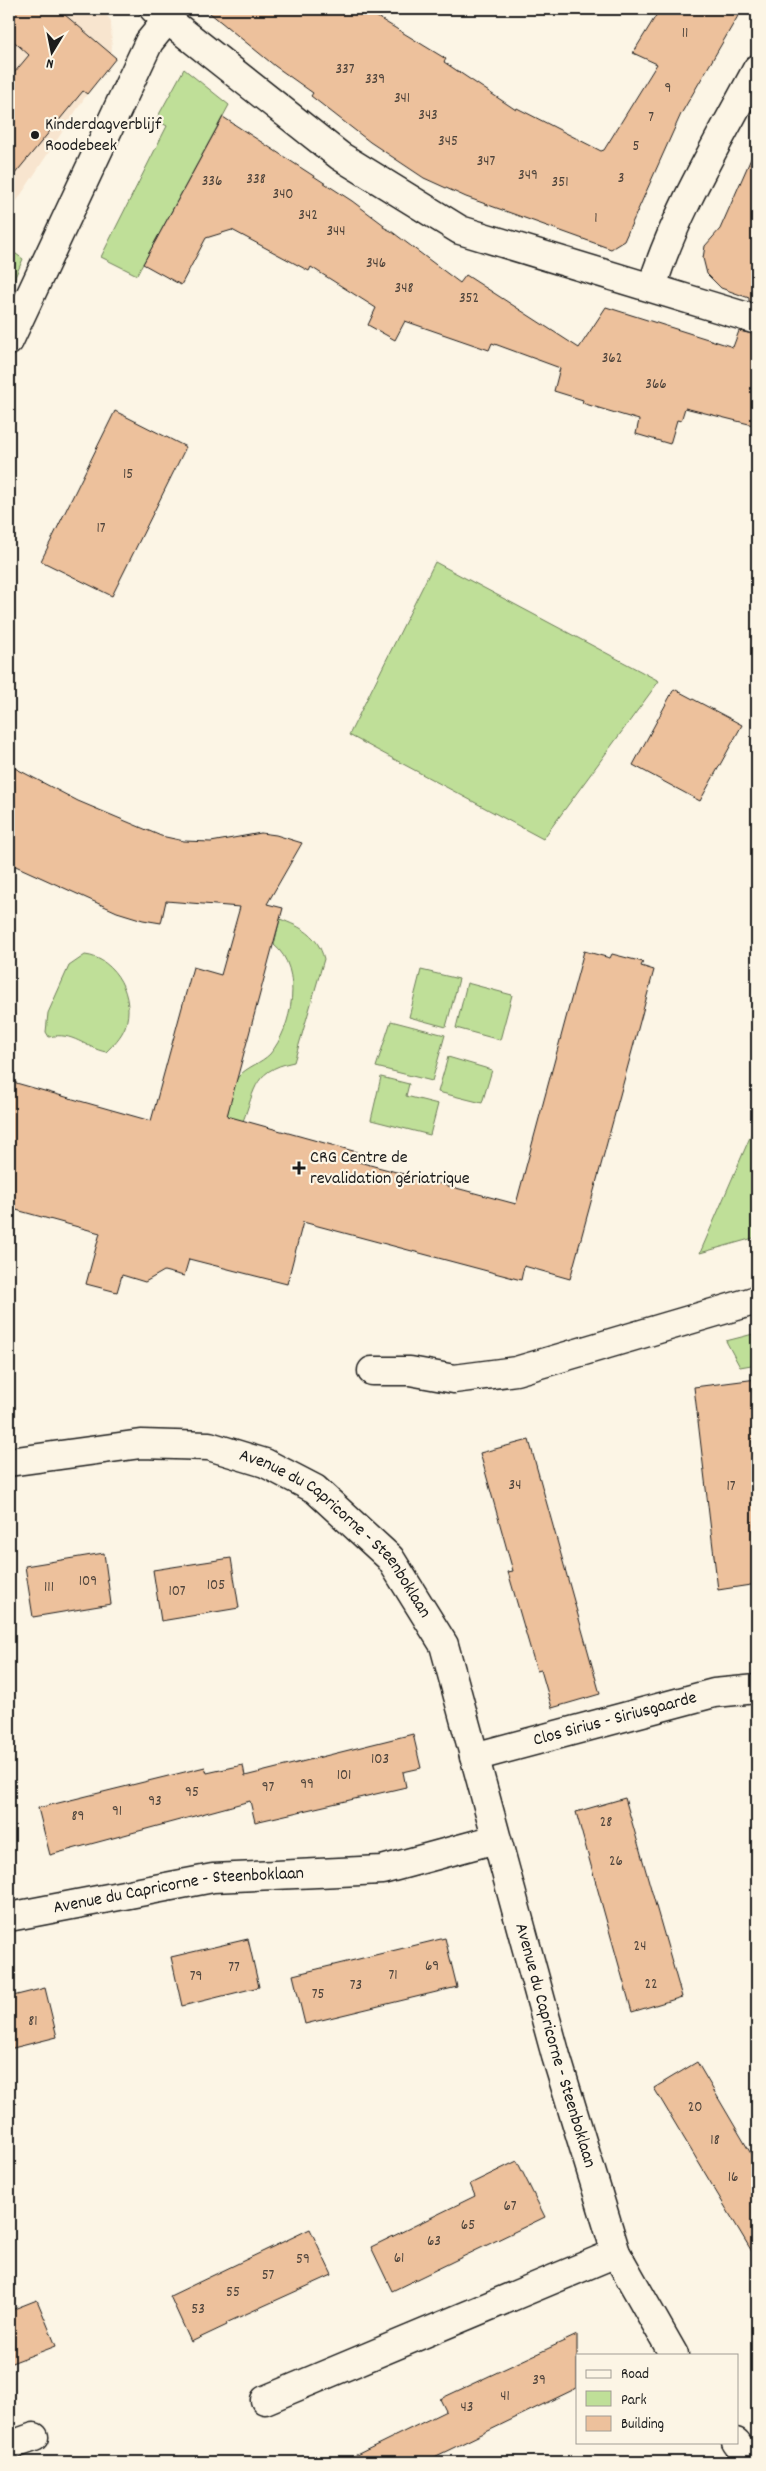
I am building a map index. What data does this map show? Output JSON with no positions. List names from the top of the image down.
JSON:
{
  "streets": {
    "street": ["Avenue du Capricorne - Steenboklaan", "Clos Sirius - Siriusgaarde"]
  },
  "crossings": [
    ["Avenue du Capricorne - Steenboklaan", "Clos Sirius - Siriusgaarde"]
  ],
  "places": {
    "other": ["Kinderdagverblijf Roodebeek"],
    "health": ["CRG Centre de revalidation gériatrique"]
  },
  "house_numbers": [
    "11",
    "337",
    "339",
    "9",
    "341",
    "343",
    "7",
    "345",
    "5",
    "347",
    "349",
    "3",
    "338",
    "336",
    "351",
    "340",
    "342",
    "1",
    "344",
    "346",
    "348",
    "352",
    "362",
    "366",
    "15",
    "17",
    "34",
    "17",
    "109",
    "105",
    "111",
    "107",
    "103",
    "101",
    "99",
    "97",
    "95",
    "93",
    "91",
    "89",
    "28",
    "26",
    "24",
    "69",
    "77",
    "71",
    "79",
    "22",
    "73",
    "75",
    "81",
    "20",
    "18",
    "16",
    "67",
    "65",
    "63",
    "61",
    "59",
    "57",
    "55",
    "53",
    "39",
    "41",
    "43"
  ],
  "legend": ["Road", "Park", "Building"],
  "north": "bottom"
}
